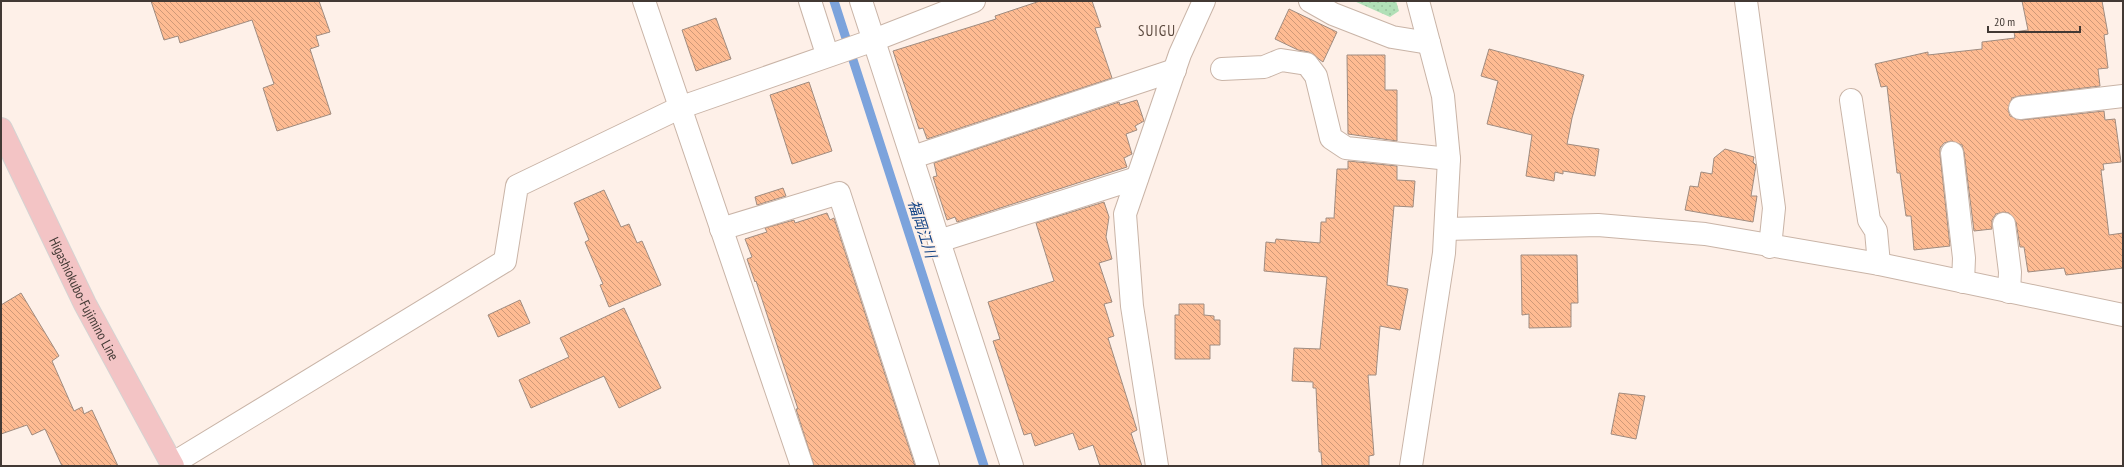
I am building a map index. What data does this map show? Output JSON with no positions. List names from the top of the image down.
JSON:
{
  "streets": {
    "main road": ["Higashiokubo-Fujimino Line"]
  },
  "districts": ["SUIGU"],
  "water": ["福岡江川"],
  "scale_bar": "20 m"
}
